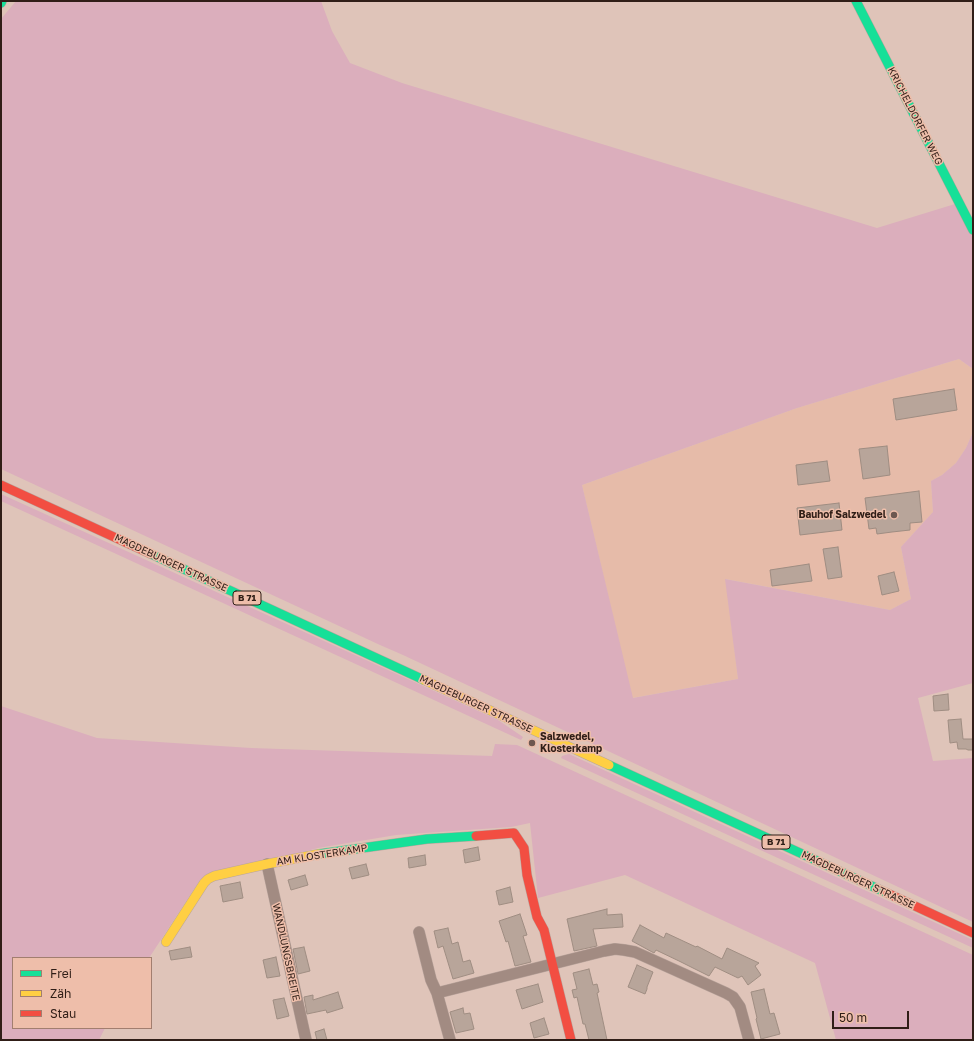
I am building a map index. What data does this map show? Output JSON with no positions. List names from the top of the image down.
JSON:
{
  "streets": {
    "main road": [
      "KRICHELDORFER WEG",
      "MAGDEBURGER STRASSE",
      "B 71",
      "AM KLOSTERKAMP"
    ],
    "street": ["WANDLUNGSBREITE"]
  },
  "crossings": [
    ["AM KLOSTERKAMP", "WANDLUNGSBREITE"]
  ],
  "places": ["Bauhof Salzwedel", "Salzwedel, Klosterkamp"],
  "legend": ["Frei", "Zäh", "Stau"],
  "scale_bar": "50 m"
}
